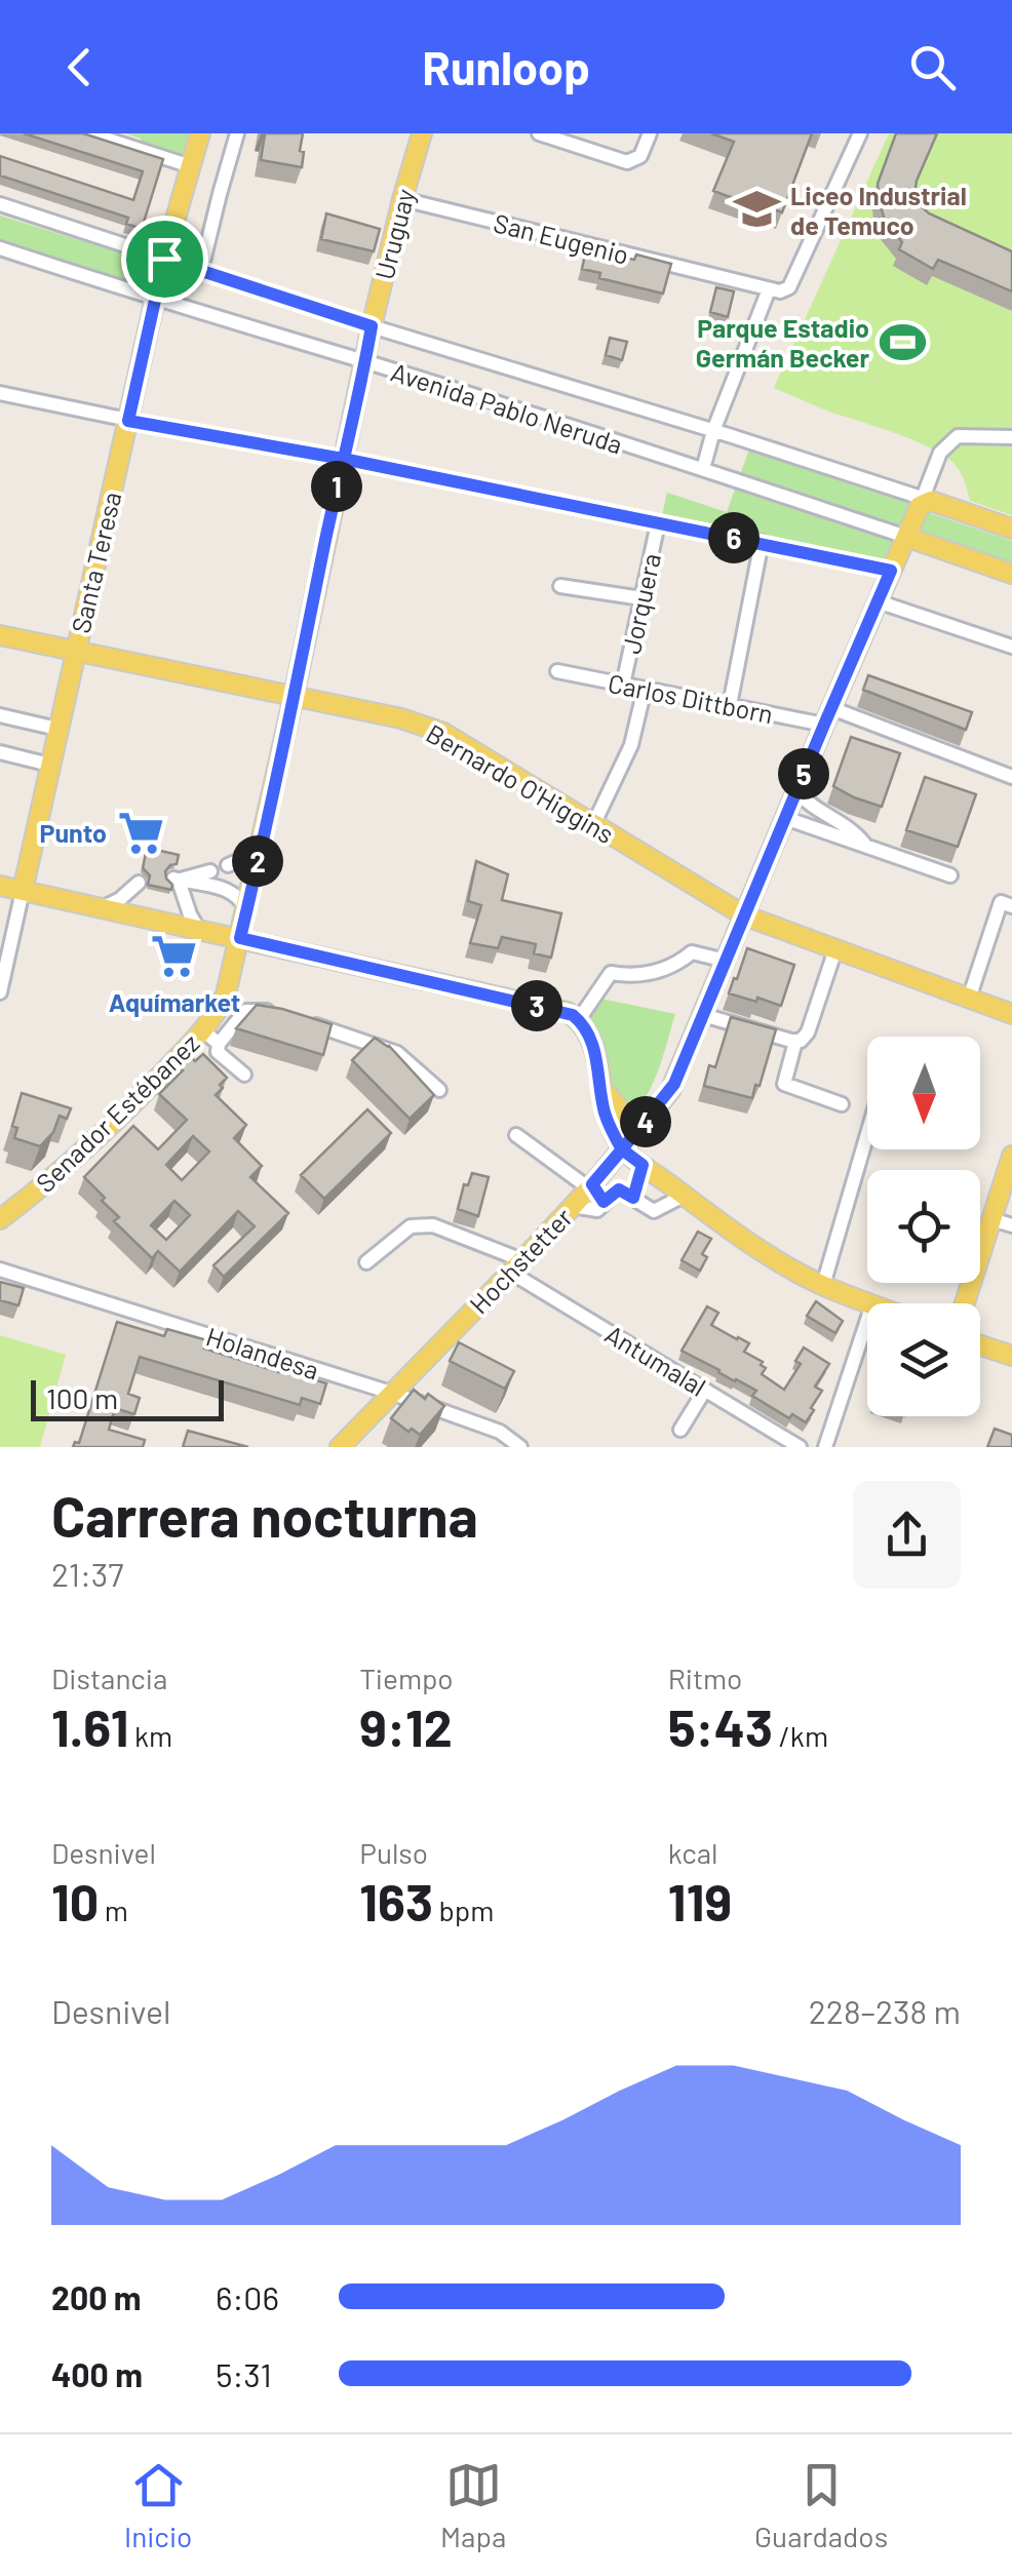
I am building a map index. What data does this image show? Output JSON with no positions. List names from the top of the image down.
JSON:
{
  "streets": {
    "main road": [
      "Uruguay",
      "Avenida Pablo Neruda",
      "Santa Teresa",
      "Bernardo O'Higgins",
      "Senador Estébanez",
      "Hochstetter"
    ],
    "street": [
      "San Eugenio",
      "Jorquera",
      "Carlos Dittborn",
      "Holandesa",
      "Antumalal"
    ]
  },
  "crossings": [
    ["Uruguay", "San Eugenio"],
    ["Uruguay", "Avenida Pablo Neruda"],
    ["Uruguay", "Bernardo O'Higgins"],
    ["Uruguay", "Senador Estébanez"],
    ["Avenida Pablo Neruda", "Santa Teresa"],
    ["Avenida Pablo Neruda", "Hochstetter"],
    ["Santa Teresa", "Bernardo O'Higgins"],
    ["Jorquera", "Carlos Dittborn"],
    ["Jorquera", "Bernardo O'Higgins"],
    ["Carlos Dittborn", "Hochstetter"],
    ["Bernardo O'Higgins", "Hochstetter"],
    ["Hochstetter", "Holandesa"],
    ["Hochstetter", "Antumalal"]
  ],
  "places": {
    "school or university": ["Liceo Industrial de Temuco"],
    "sports": ["Parque Estadio Germán Becker"],
    "supermarket": ["Punto", "Aquímarket"]
  },
  "scale_bar": "100 m",
  "north": "bottom",
  "page": {
    "header": "Runloop",
    "pins": [
      "1",
      "6",
      "5",
      "2",
      "3",
      "4"
    ],
    "scale": "100 m",
    "heading": ["Carrera nocturna", "21:37"],
    "stats": [
      ["Distancia", "1.61 km"],
      ["Tiempo", "9:12"],
      ["Ritmo", "5:43 /km"],
      ["Desnivel", "10 m"],
      ["Pulso", "163 bpm"],
      ["kcal", "119"]
    ],
    "chart": ["Desnivel", "228–238 m"],
    "list": [
      {
        "name": "200 m",
        "note": "6:06"
      },
      {
        "name": "400 m",
        "note": "5:31"
      }
    ],
    "tabs": ["Inicio", "Mapa", "Guardados"]
  }
}
